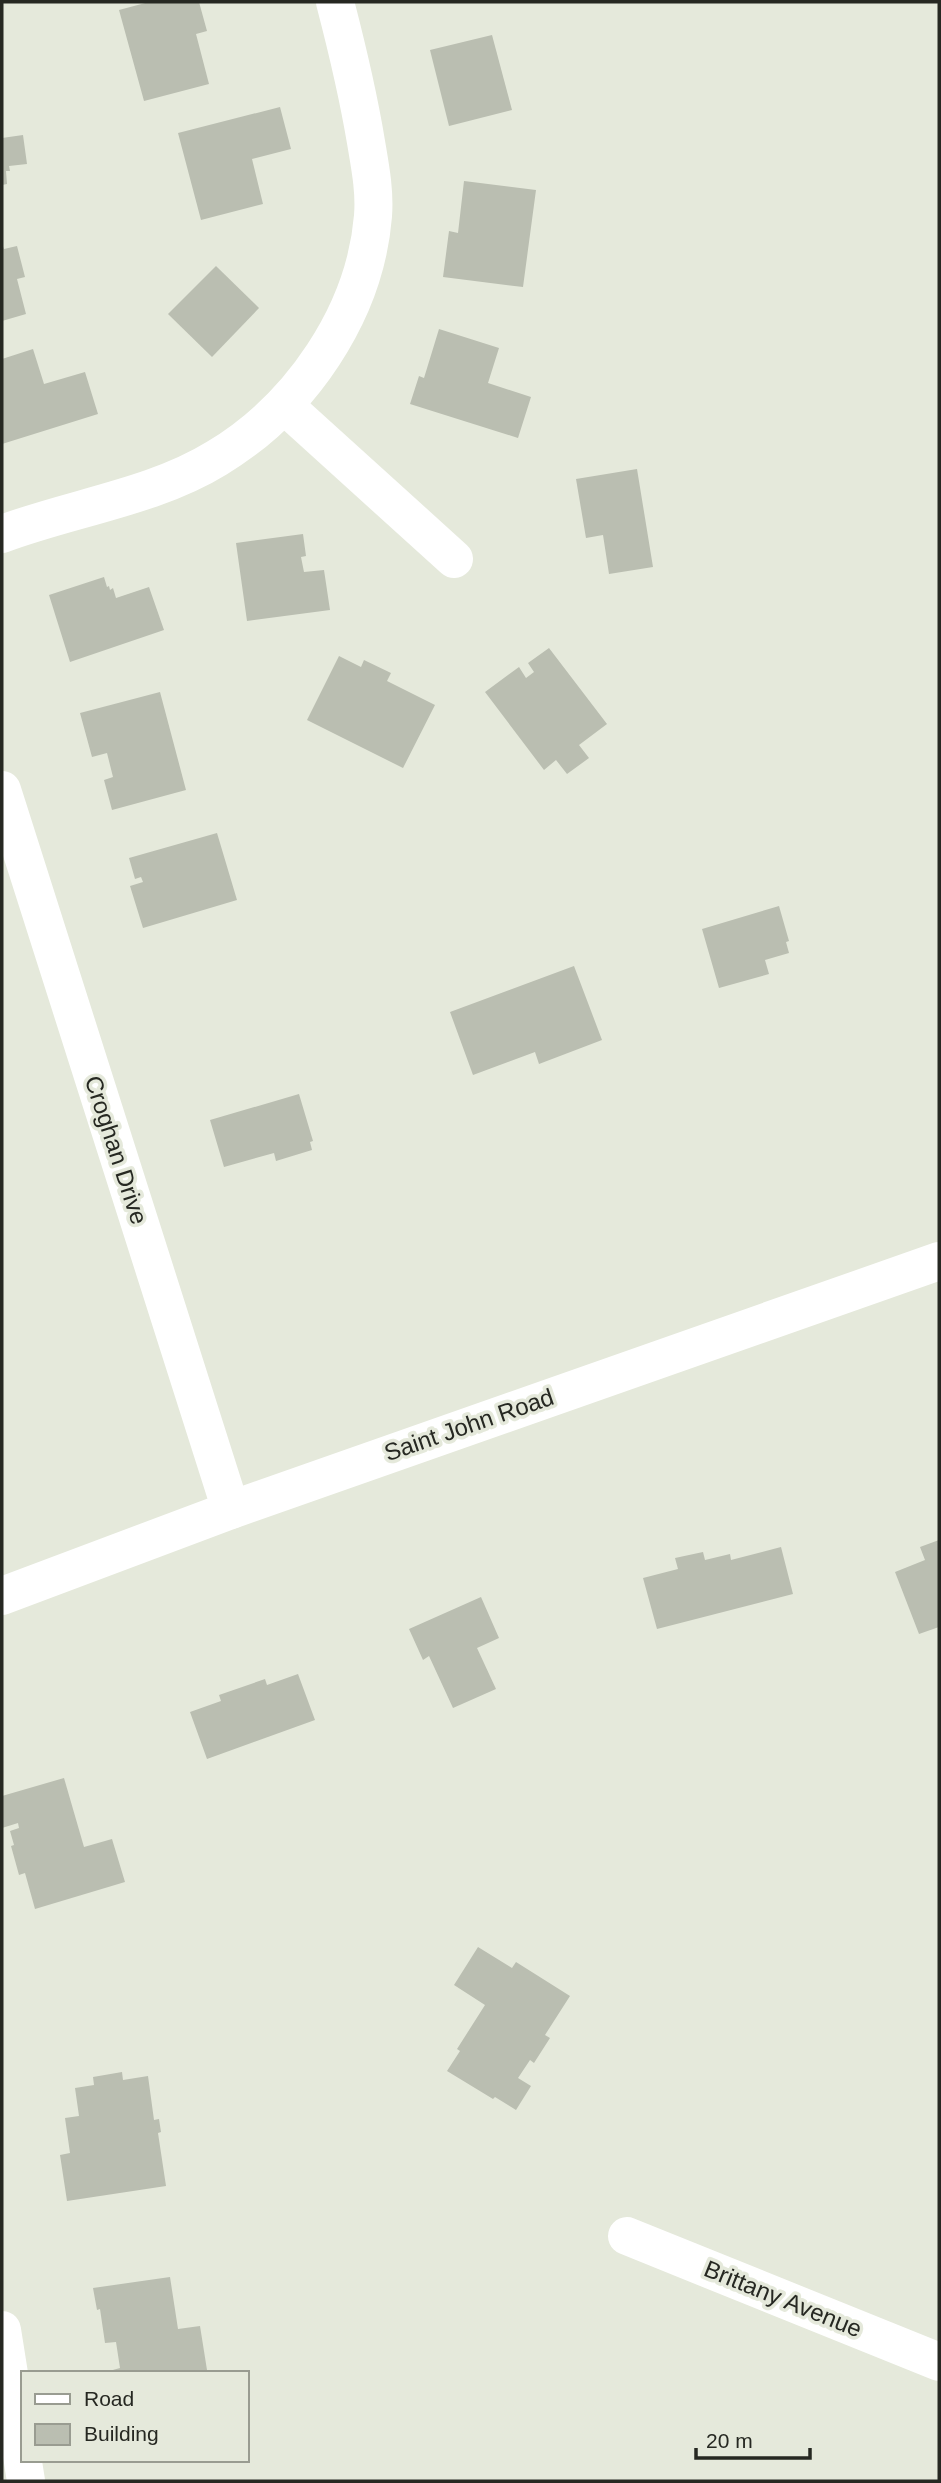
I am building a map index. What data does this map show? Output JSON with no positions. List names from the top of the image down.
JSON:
{
  "streets": {
    "street": ["Croghan Drive", "Saint John Road", "Brittany Avenue"]
  },
  "crossings": [
    ["Croghan Drive", "Saint John Road"]
  ],
  "legend": ["Road", "Building"],
  "scale_bar": "20 m"
}
